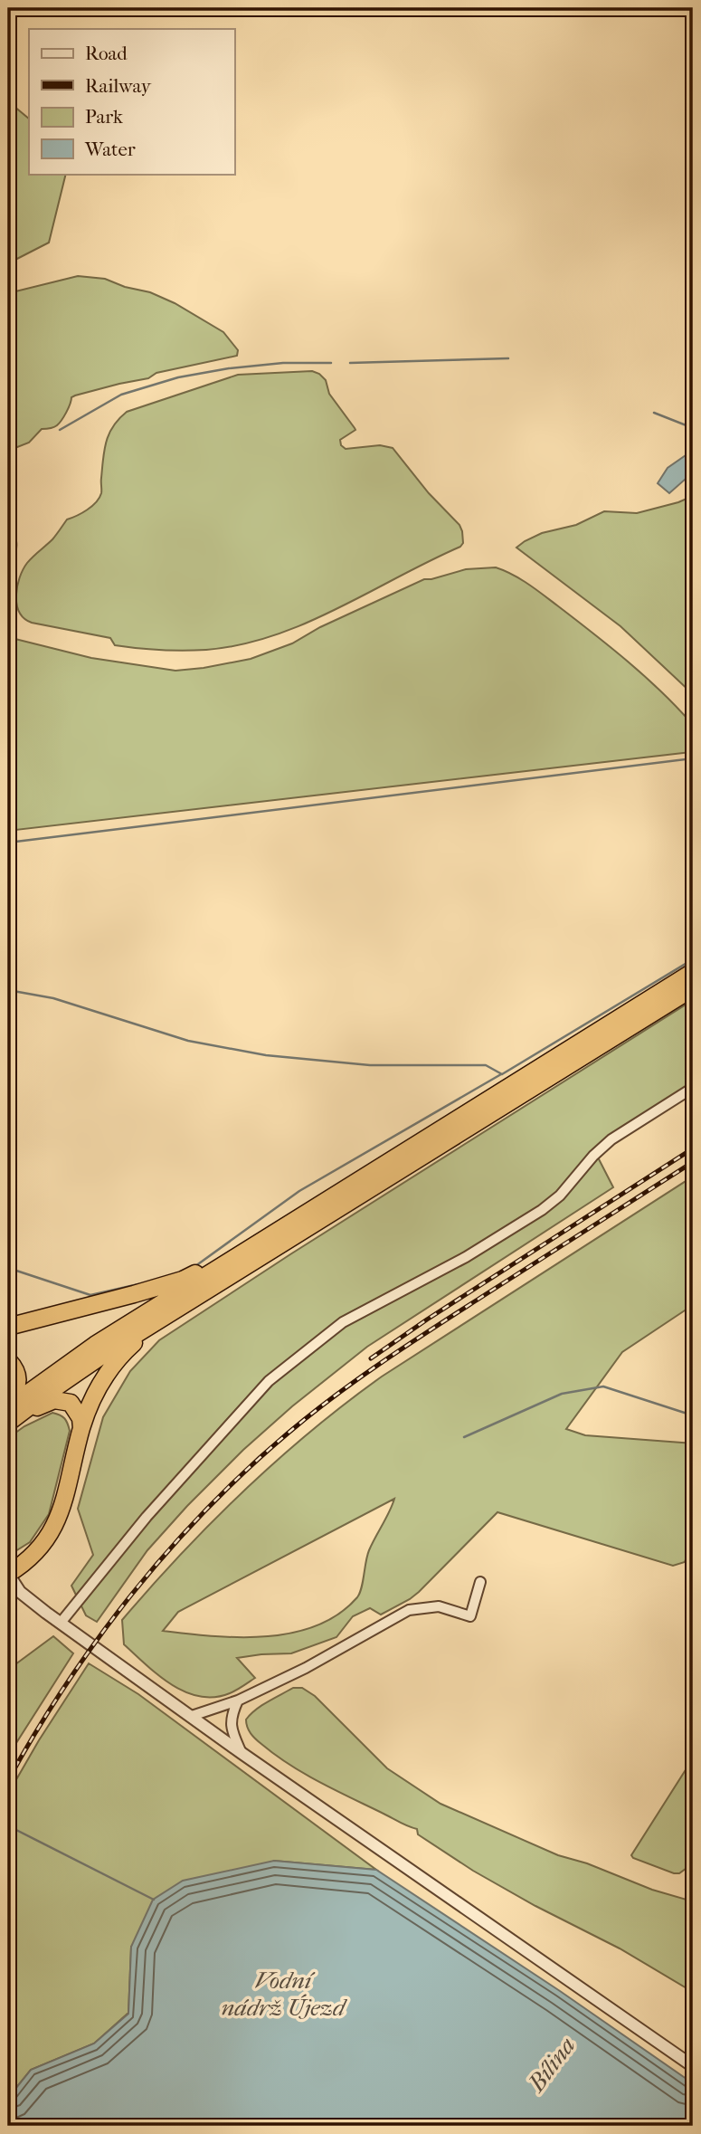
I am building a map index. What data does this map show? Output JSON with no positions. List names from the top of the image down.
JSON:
{
  "water": ["Vodní nádrž Újezd", "Bílina"],
  "legend": [
    "Road",
    "Railway",
    "Park",
    "Water"
  ]
}
